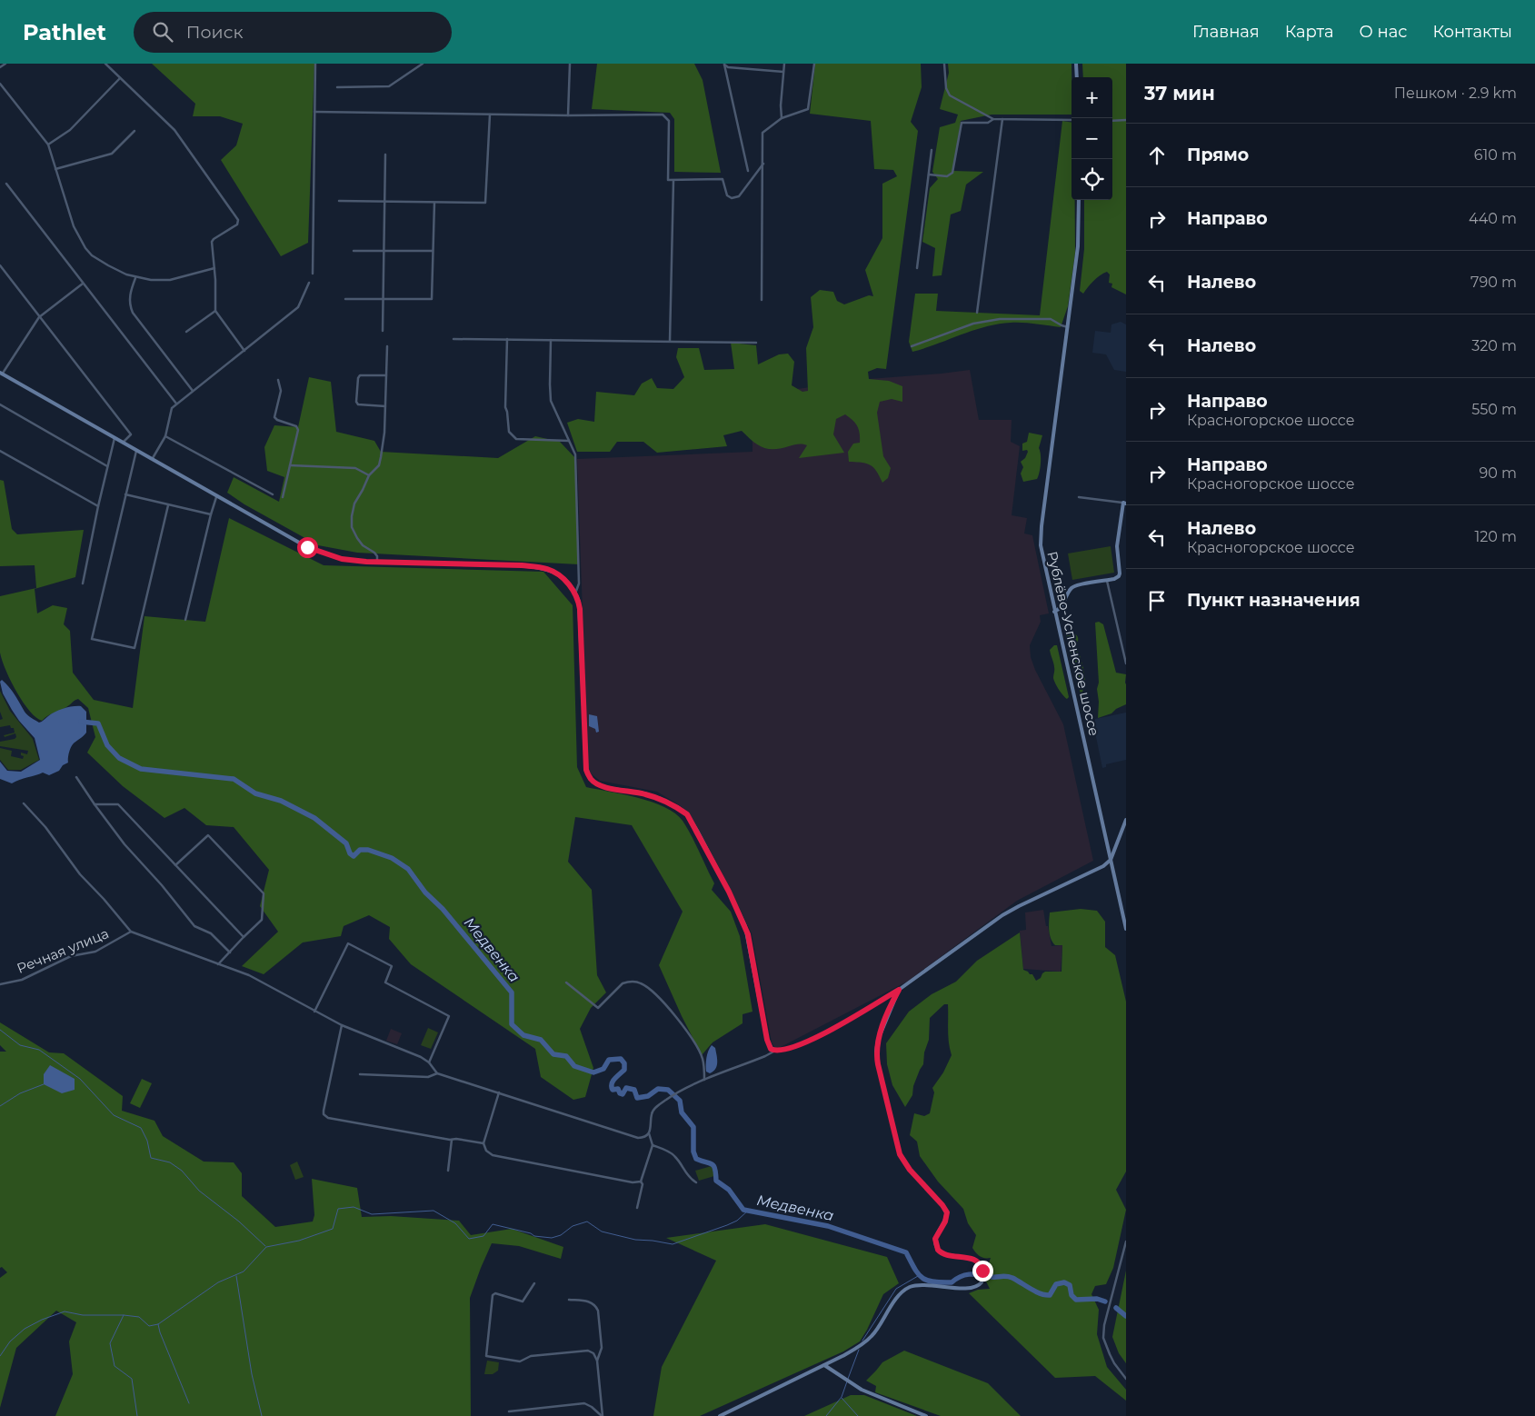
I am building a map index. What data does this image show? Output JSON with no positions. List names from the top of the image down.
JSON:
{
  "streets": {
    "main road": ["Рублёво-Успенское шоссе"],
    "street": ["Речная улица"]
  },
  "water": ["Медвенка"],
  "page": {
    "header": "Pathlet",
    "search": "Поиск",
    "nav": [
      "Главная",
      "Карта",
      "О нас",
      "Контакты"
    ],
    "heading": ["37 мин", "Пешком · 2.9 km"],
    "map_buttons": ["+", "−"],
    "list": [
      ["Прямо", "610 m"],
      ["Направо", "440 m"],
      ["Налево", "790 m"],
      ["Налево", "320 m"],
      ["Направо", "Красногорское шоссе", "550 m"],
      ["Направо", "Красногорское шоссе", "90 m"],
      ["Налево", "Красногорское шоссе", "120 m"],
      "Пункт назначения"
    ]
  }
}
